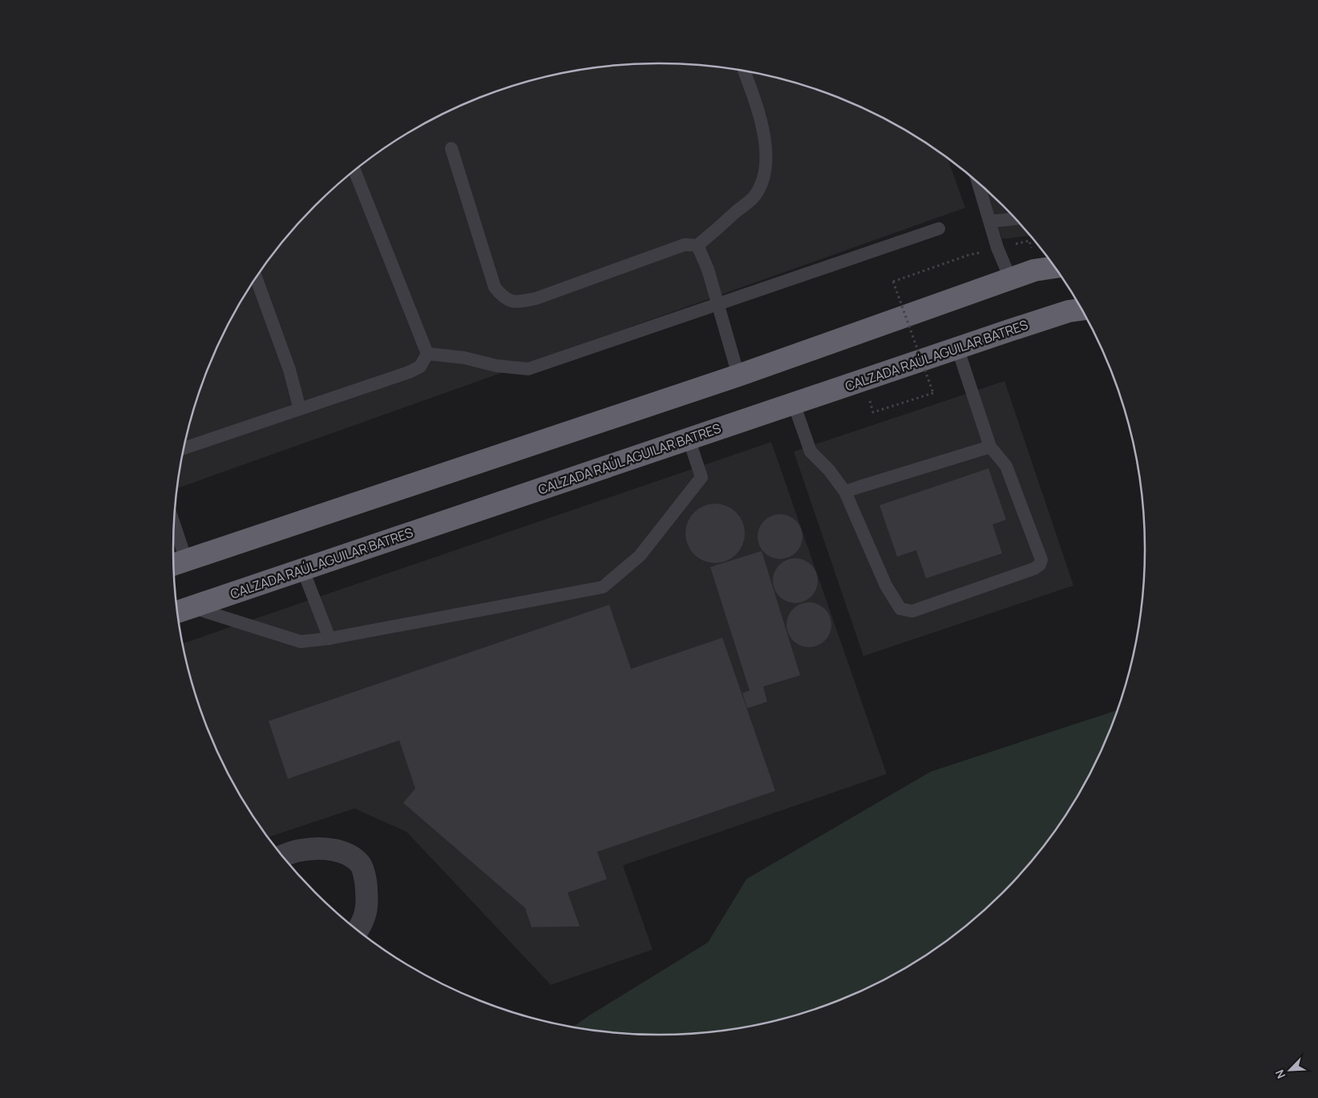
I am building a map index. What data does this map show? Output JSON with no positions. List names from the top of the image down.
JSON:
{
  "streets": {
    "highway": ["CALZADA RAÚL AGUILAR BATRES"]
  },
  "north": "bottom left"
}
